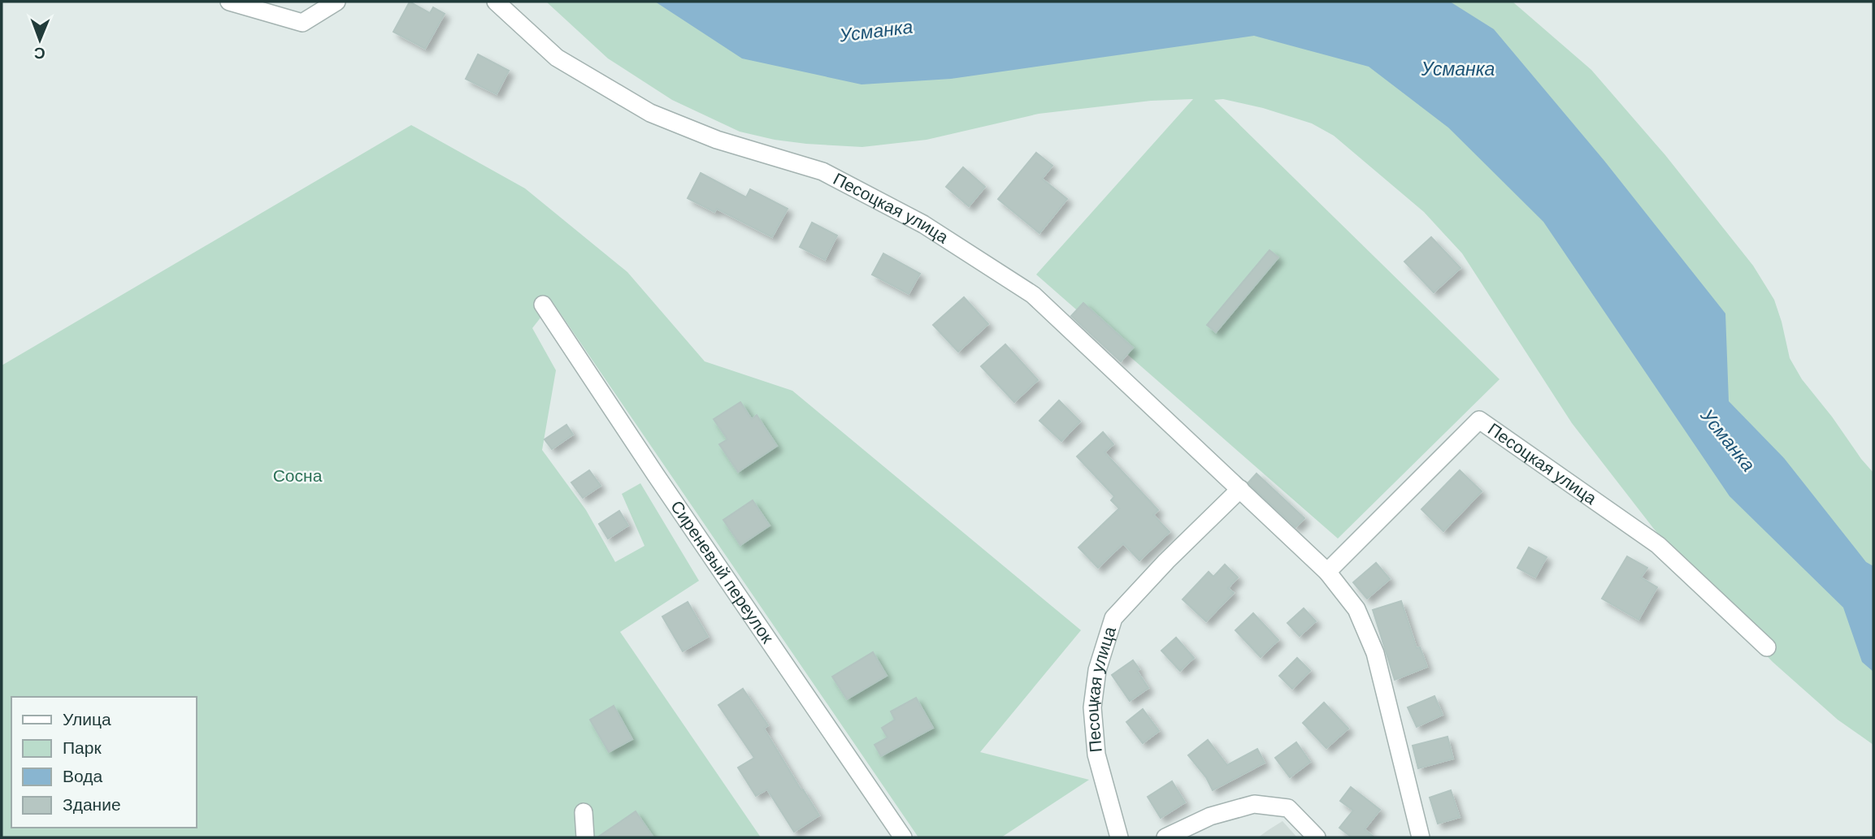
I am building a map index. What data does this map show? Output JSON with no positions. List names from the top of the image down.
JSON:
{
  "streets": {
    "street": ["Песоцкая улица", "Сиреневый переулок"]
  },
  "water": ["Усманка"],
  "parks": ["Сосна"],
  "legend": [
    "Улица",
    "Парк",
    "Вода",
    "Здание"
  ],
  "north": "bottom"
}
